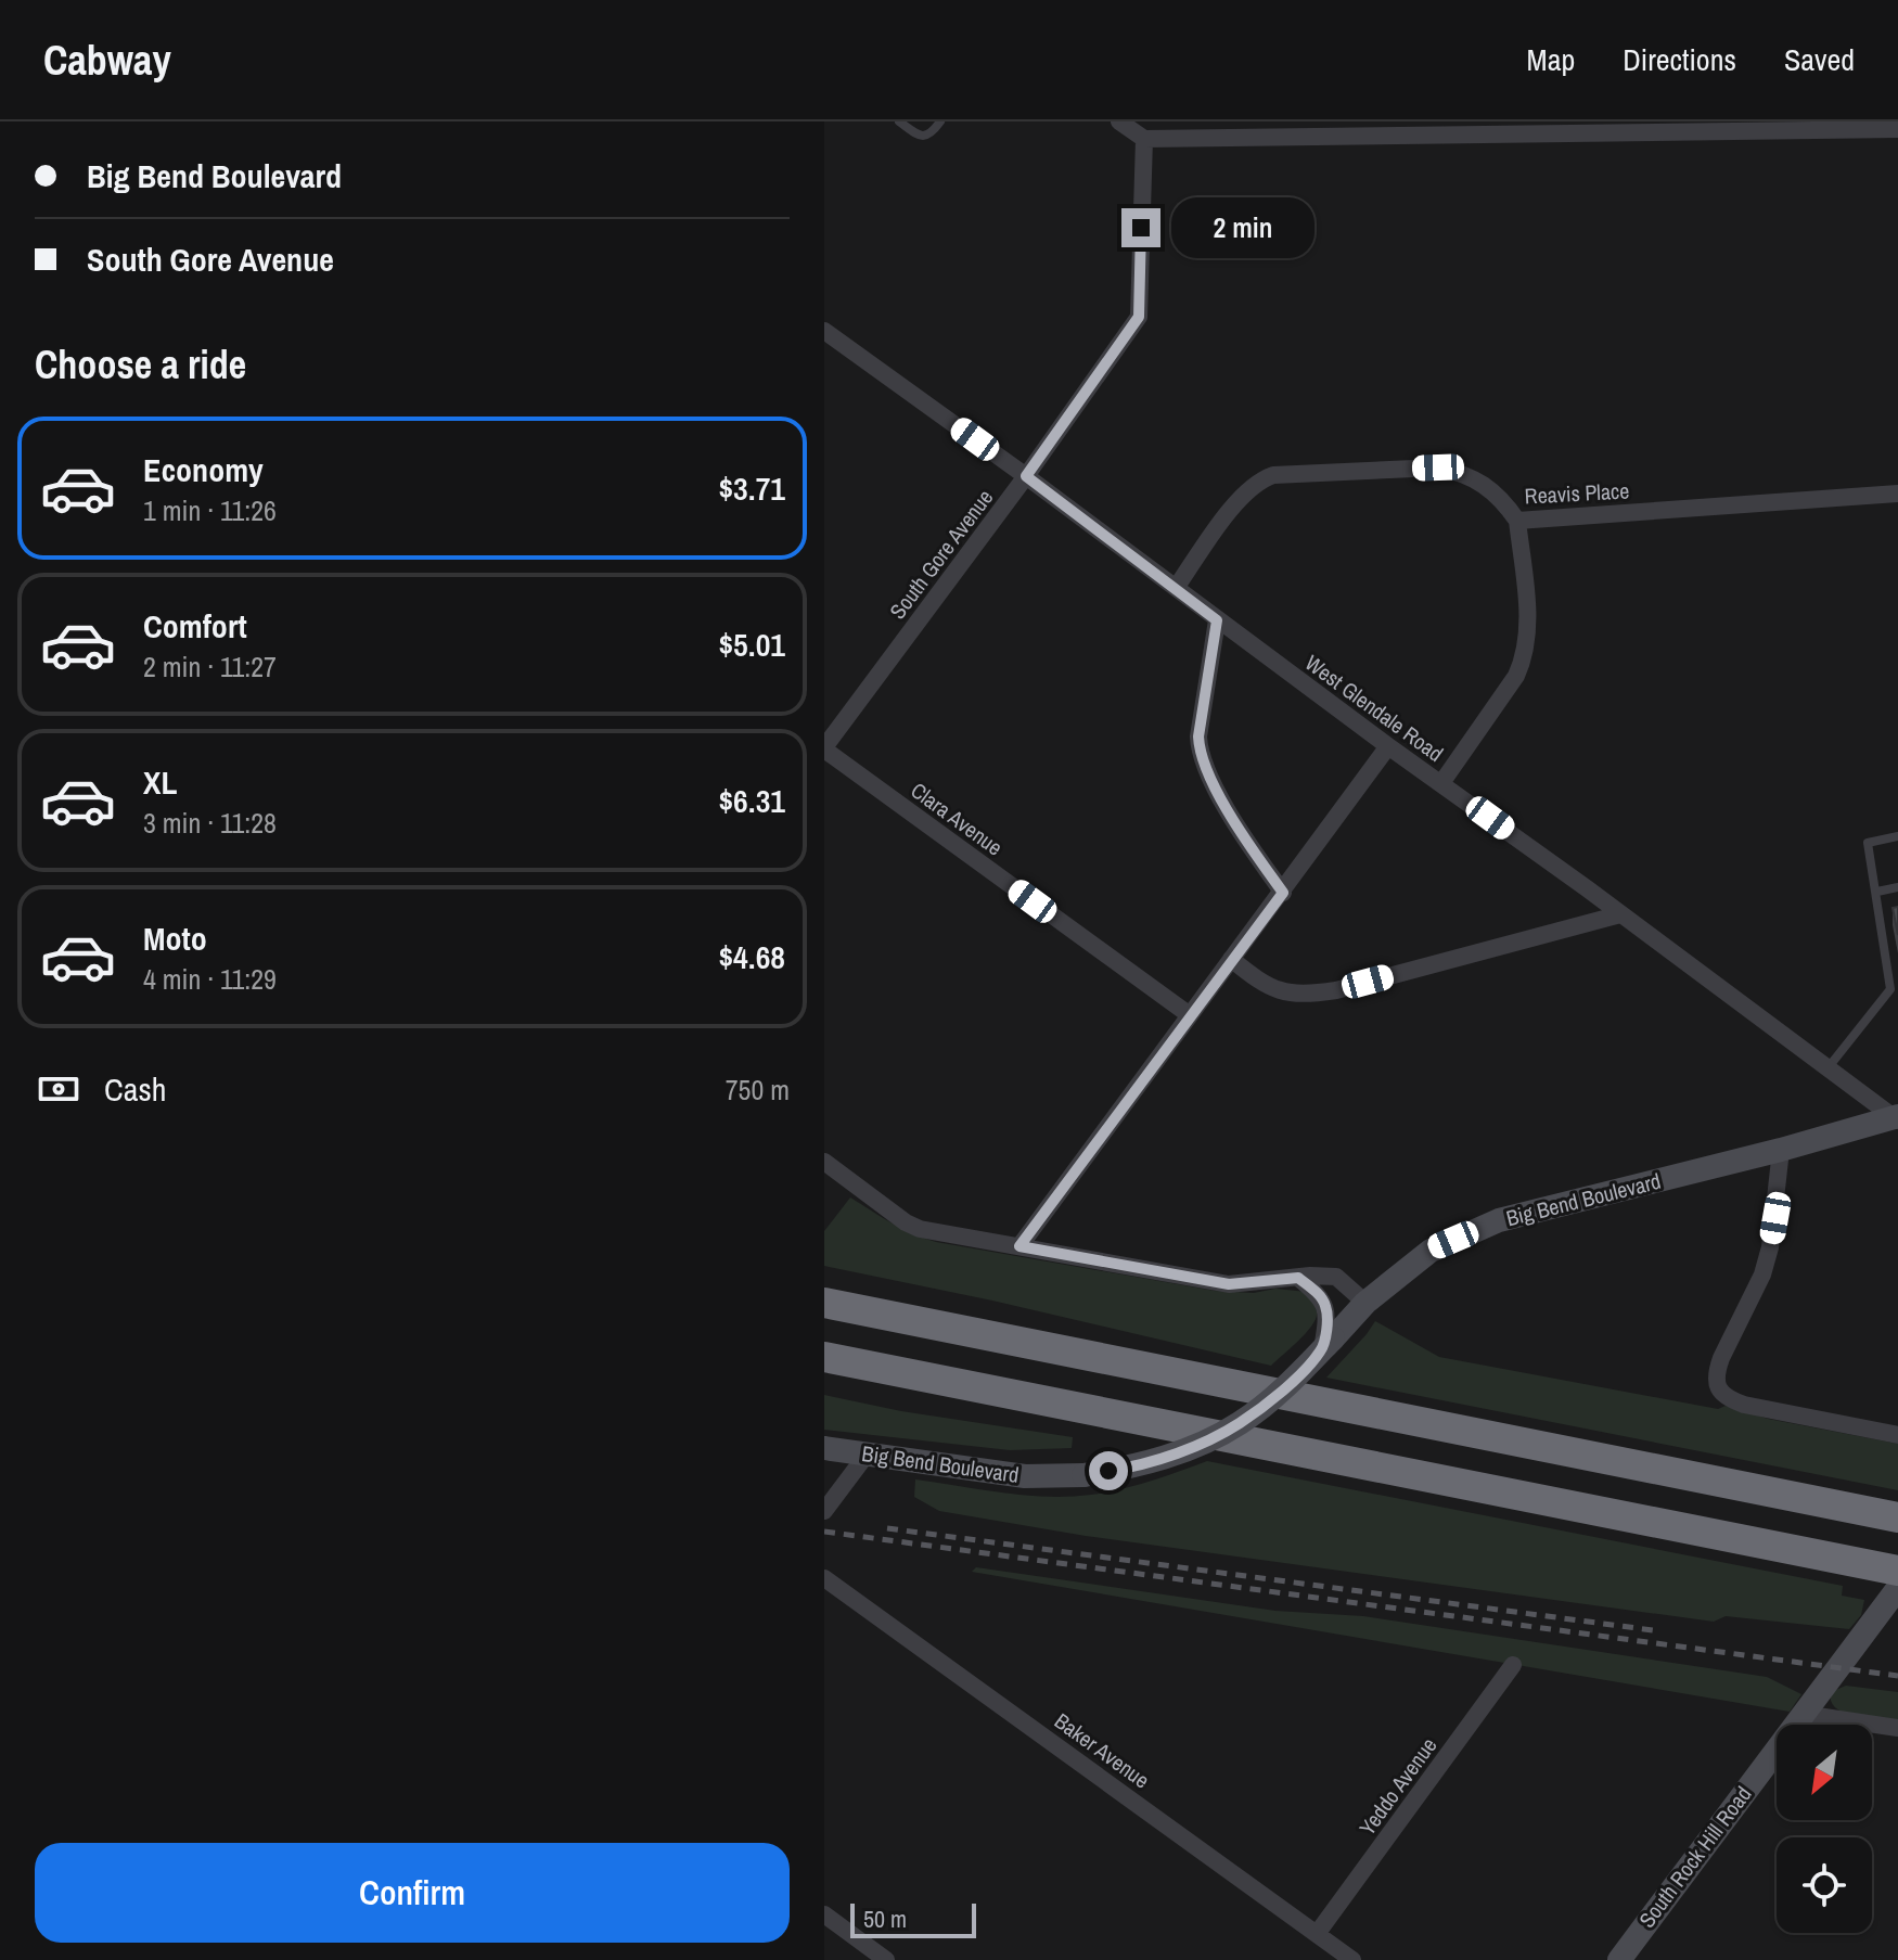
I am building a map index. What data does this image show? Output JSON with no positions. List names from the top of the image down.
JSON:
{
  "streets": {
    "main road": ["Big Bend Boulevard", "South Rock Hill Road"],
    "street": [
      "Reavis Place",
      "South Gore Avenue",
      "West Glendale Road",
      "Clara Avenue",
      "Baker Avenue",
      "Yeddo Avenue"
    ]
  },
  "crossings": [
    ["Reavis Place", "West Glendale Road"],
    ["South Gore Avenue", "West Glendale Road"],
    ["South Gore Avenue", "Clara Avenue"],
    ["West Glendale Road", "Big Bend Boulevard"],
    ["Baker Avenue", "Yeddo Avenue"]
  ],
  "scale_bar": "50 m",
  "north": "bottom left",
  "page": {
    "header": "Cabway",
    "nav": ["Map", "Directions", "Saved"],
    "banner": ["Big Bend Boulevard", "South Gore Avenue"],
    "bubble": "2 min",
    "heading": "Choose a ride",
    "list": [
      {
        "name": "Economy",
        "note": "1 min · 11:26",
        "value": "$3.71"
      },
      {
        "name": "Comfort",
        "note": "2 min · 11:27",
        "value": "$5.01"
      },
      {
        "name": "XL",
        "note": "3 min · 11:28",
        "value": "$6.31"
      },
      {
        "name": "Moto",
        "note": "4 min · 11:29",
        "value": "$4.68"
      }
    ],
    "pay": ["Cash", "750 m"],
    "buttons": "Confirm",
    "scale": "50 m"
  }
}
